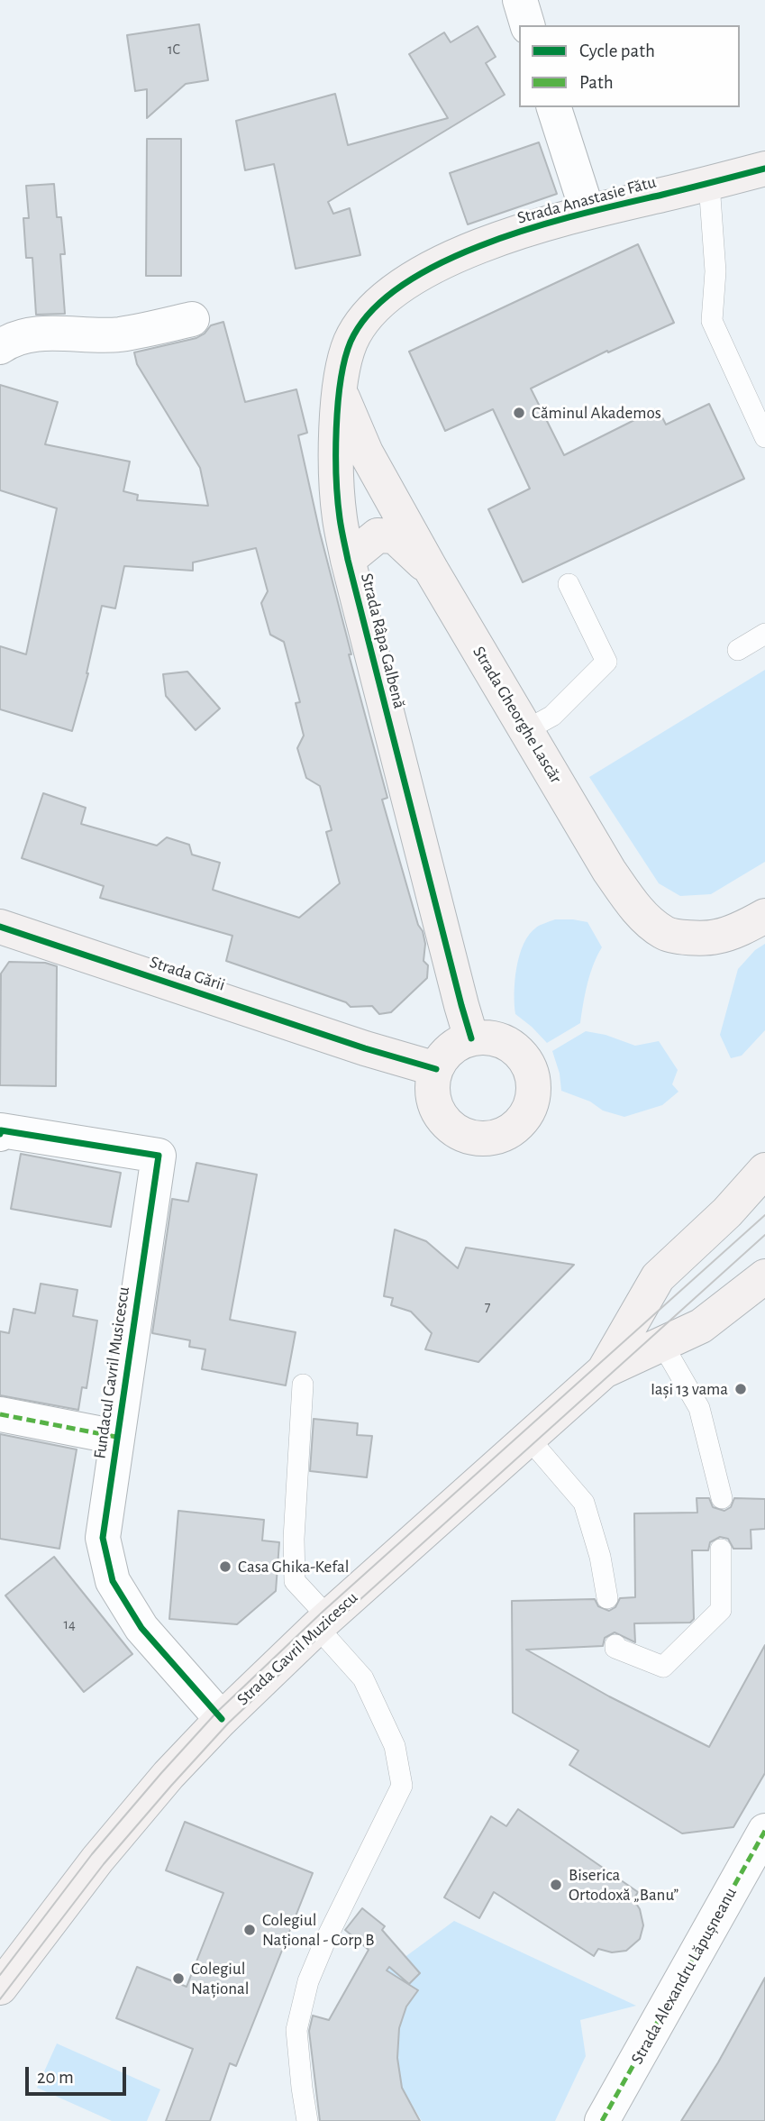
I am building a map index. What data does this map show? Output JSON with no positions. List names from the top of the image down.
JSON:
{
  "streets": {
    "street": [
      "Strada Anastasie Fătu",
      "Strada Râpa Galbenă",
      "Strada Gheorghe Lascăr",
      "Strada Gării",
      "Fundacul Gavril Musicescu",
      "Strada Gavril Muzicescu",
      "Strada Alexandru Lăpușneanu"
    ]
  },
  "crossings": [
    ["Strada Anastasie Fătu", "Strada Râpa Galbenă"],
    ["Strada Râpa Galbenă", "Strada Gheorghe Lascăr"],
    ["Strada Râpa Galbenă", "Strada Gării"],
    ["Fundacul Gavril Musicescu", "Strada Gavril Muzicescu"]
  ],
  "places": [
    "Căminul Akademos",
    "Iași 13 vama",
    "Casa Ghika-Kefal",
    "Biserica Ortodoxă „Banu”",
    "Colegiul Național - Corp B",
    "Colegiul Național"
  ],
  "house_numbers": ["1C", "7", "14"],
  "legend": ["Cycle path", "Path"],
  "scale_bar": "20 m"
}
